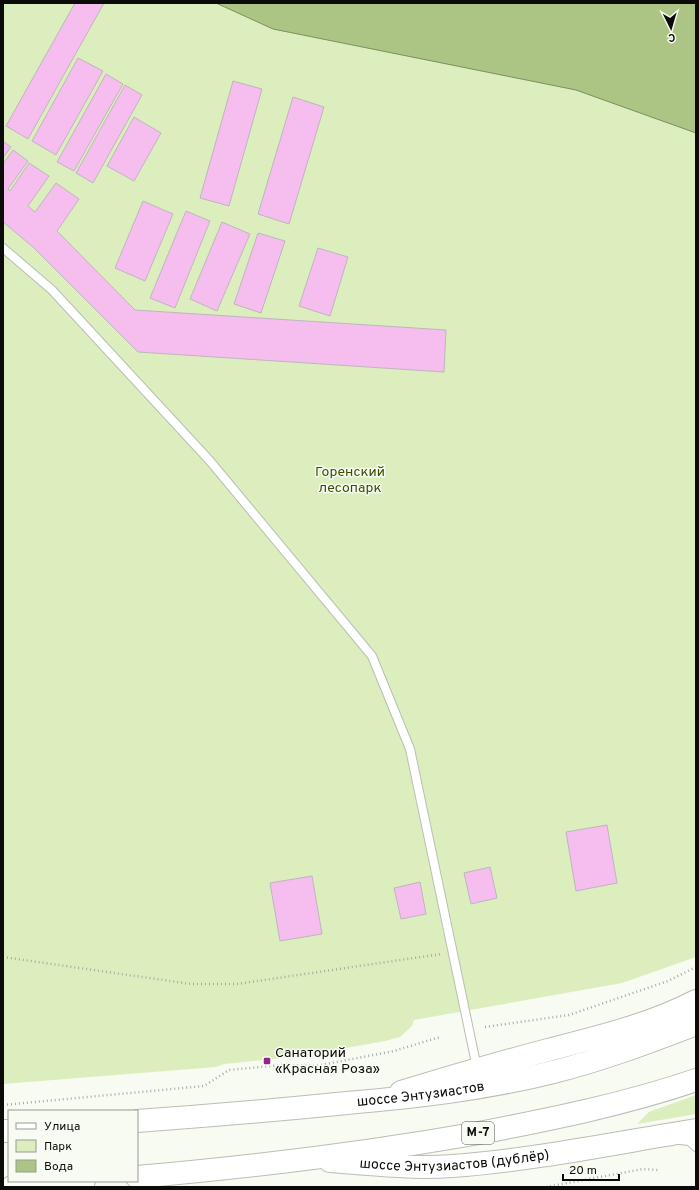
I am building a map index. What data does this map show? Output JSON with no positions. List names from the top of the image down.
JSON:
{
  "streets": {
    "main road": ["шоссе Энтузиастов", "М-7", "шоссе Энтузиастов (дублёр)"]
  },
  "crossings": [
    ["М-7", "шоссе Энтузиастов (дублёр)"]
  ],
  "parks": ["Горенский лесопарк"],
  "places": {
    "transit": ["Санаторий «Красная Роза»"]
  },
  "legend": ["Улица", "Парк", "Вода"],
  "scale_bar": "20 m",
  "north": "bottom"
}
